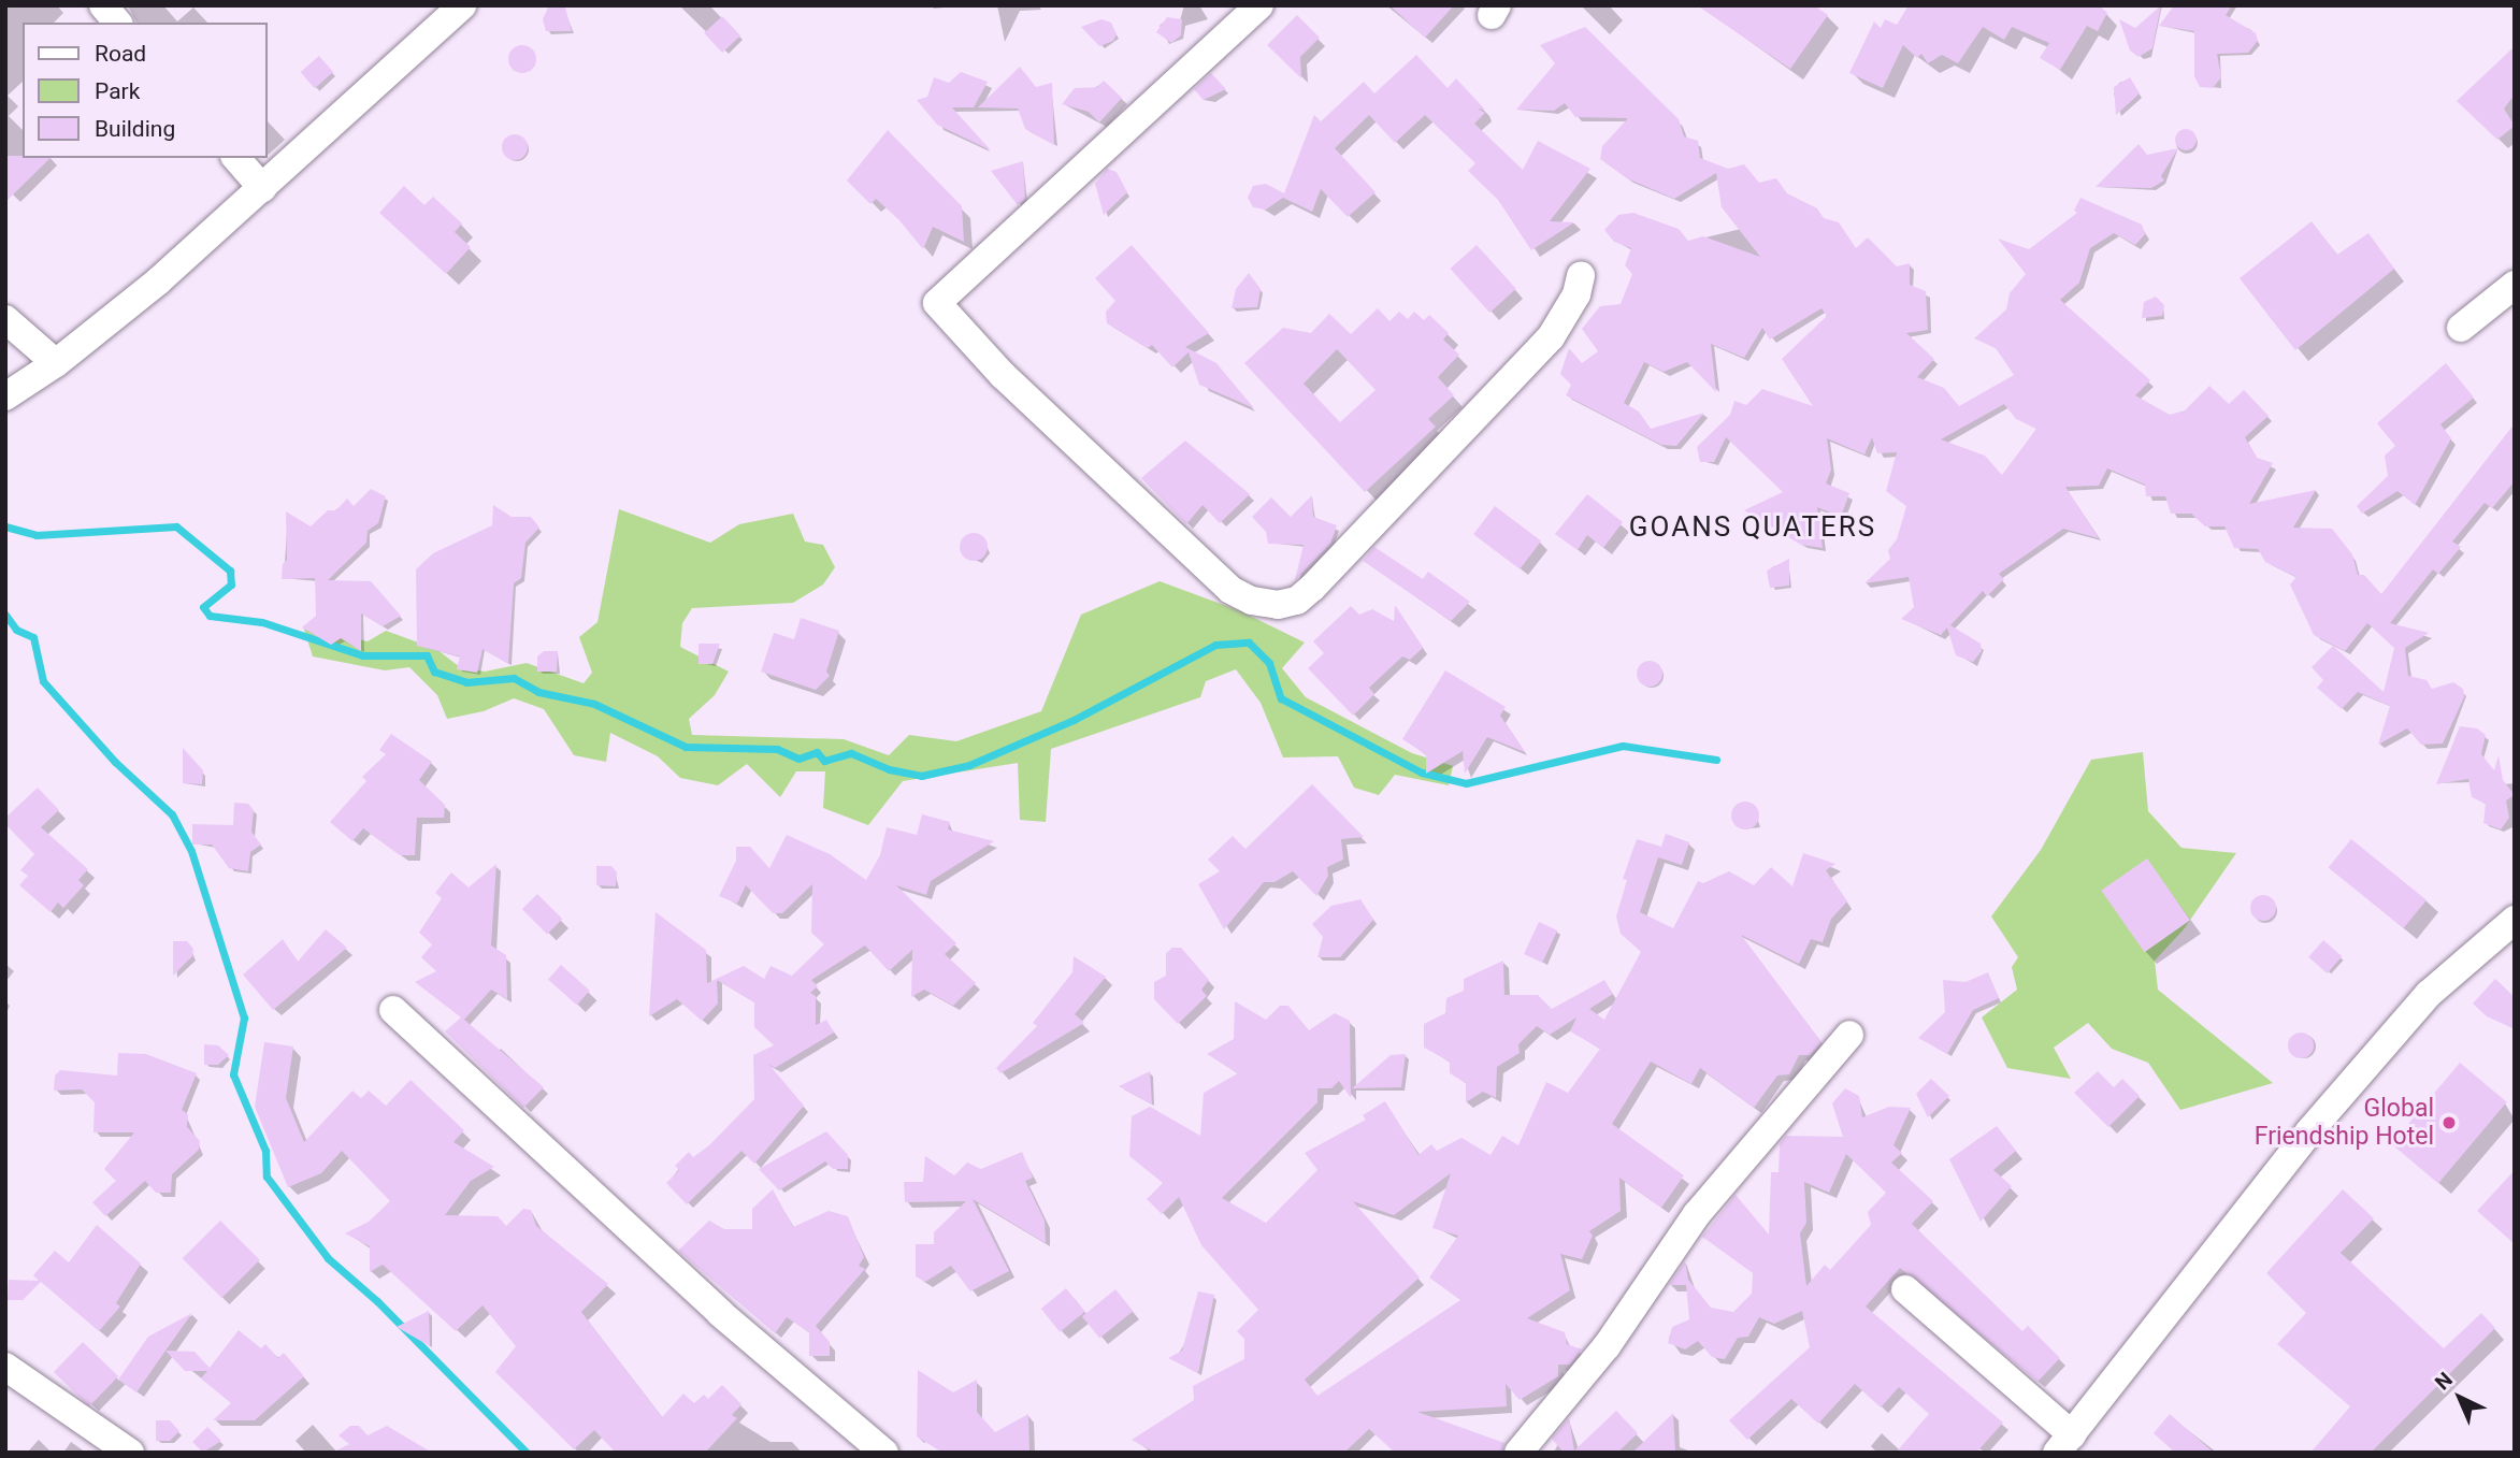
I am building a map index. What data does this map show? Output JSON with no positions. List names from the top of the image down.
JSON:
{
  "districts": ["GOANS QUATERS"],
  "places": ["Global Friendship Hotel"],
  "legend": ["Road", "Park", "Building"],
  "north": "top left"
}
